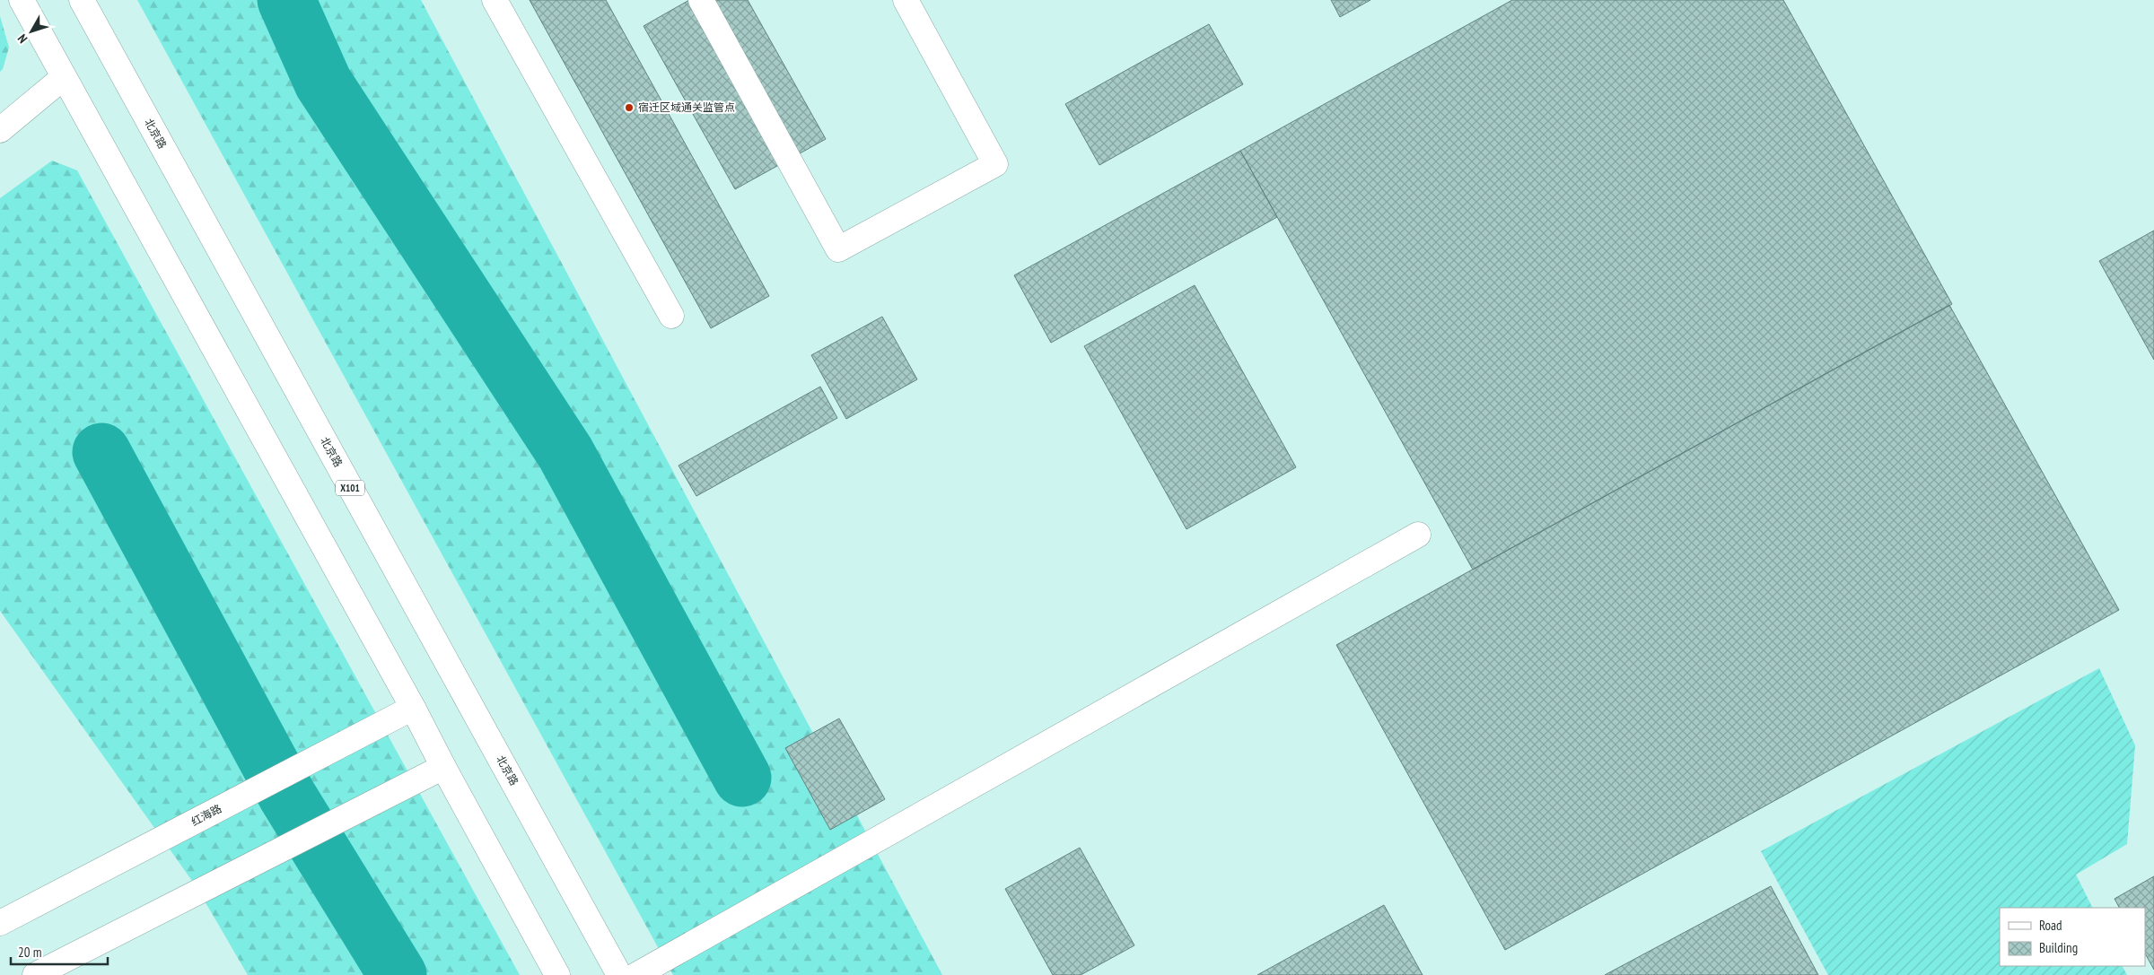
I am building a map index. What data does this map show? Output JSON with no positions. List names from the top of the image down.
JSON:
{
  "streets": {
    "main road": ["北京路", "X101", "红海路"]
  },
  "places": ["宿迁区域通关监管点"],
  "legend": ["Road", "Building"],
  "scale_bar": "20 m",
  "north": "bottom left"
}
